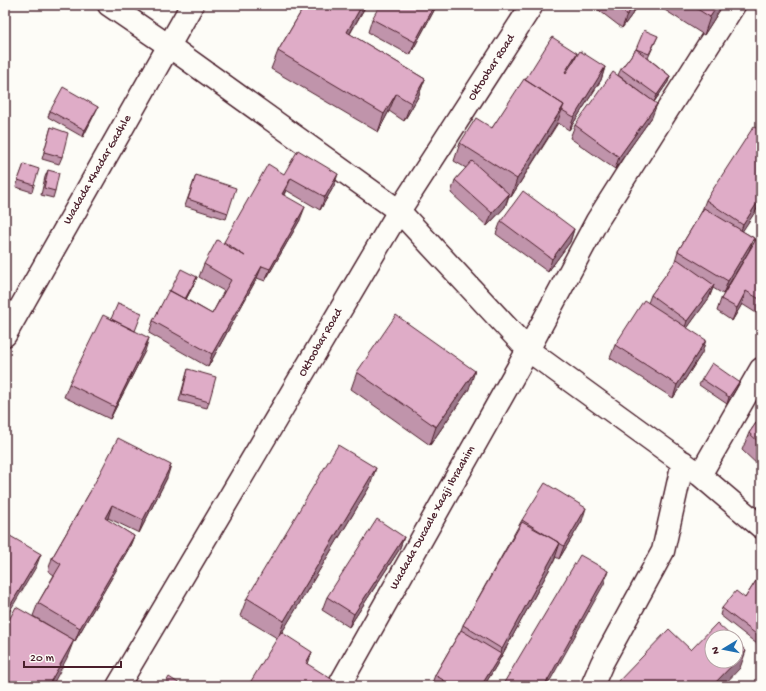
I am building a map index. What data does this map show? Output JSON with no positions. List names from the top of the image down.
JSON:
{
  "streets": {
    "street": ["Oktoobar Road", "Wadada Khadar Gadhle", "Wadada Ducaale Xaaji Ibraahim"]
  },
  "scale_bar": "20 m",
  "north": "left"
}
